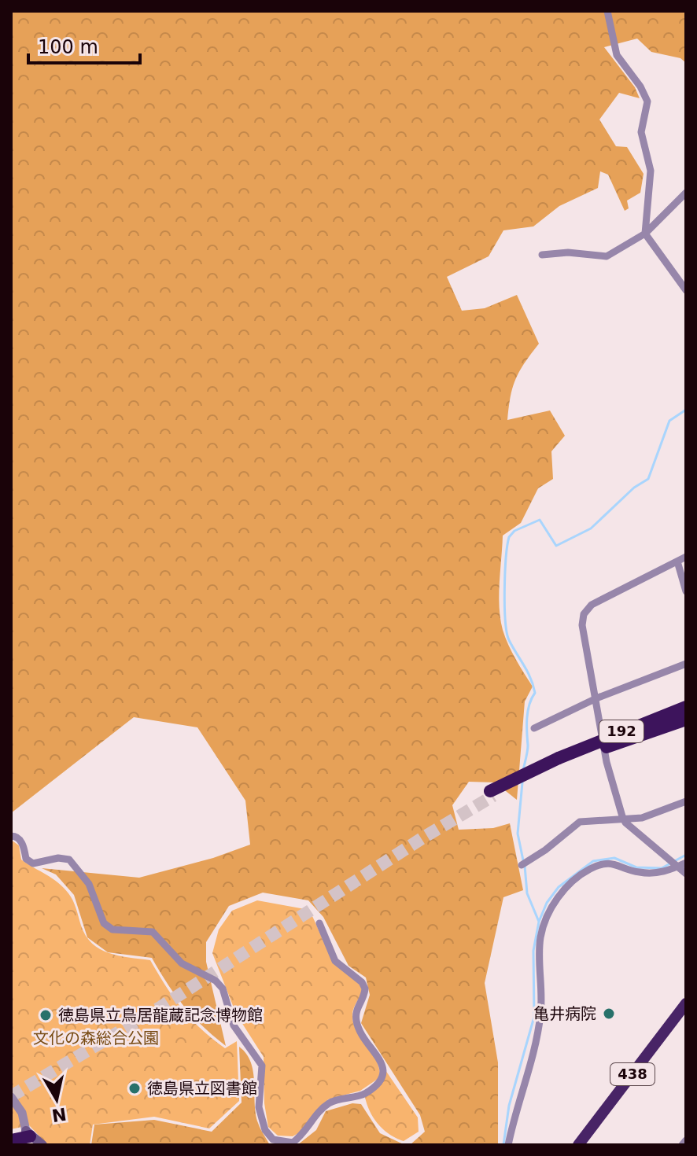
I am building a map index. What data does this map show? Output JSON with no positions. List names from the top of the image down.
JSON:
{
  "streets": {
    "highway": ["192", "438"]
  },
  "parks": ["文化の森総合公園"],
  "places": ["亀井病院", "徳島県立鳥居龍蔵記念博物館", "徳島県立図書館"],
  "scale_bar": "100 m",
  "north": "bottom"
}
